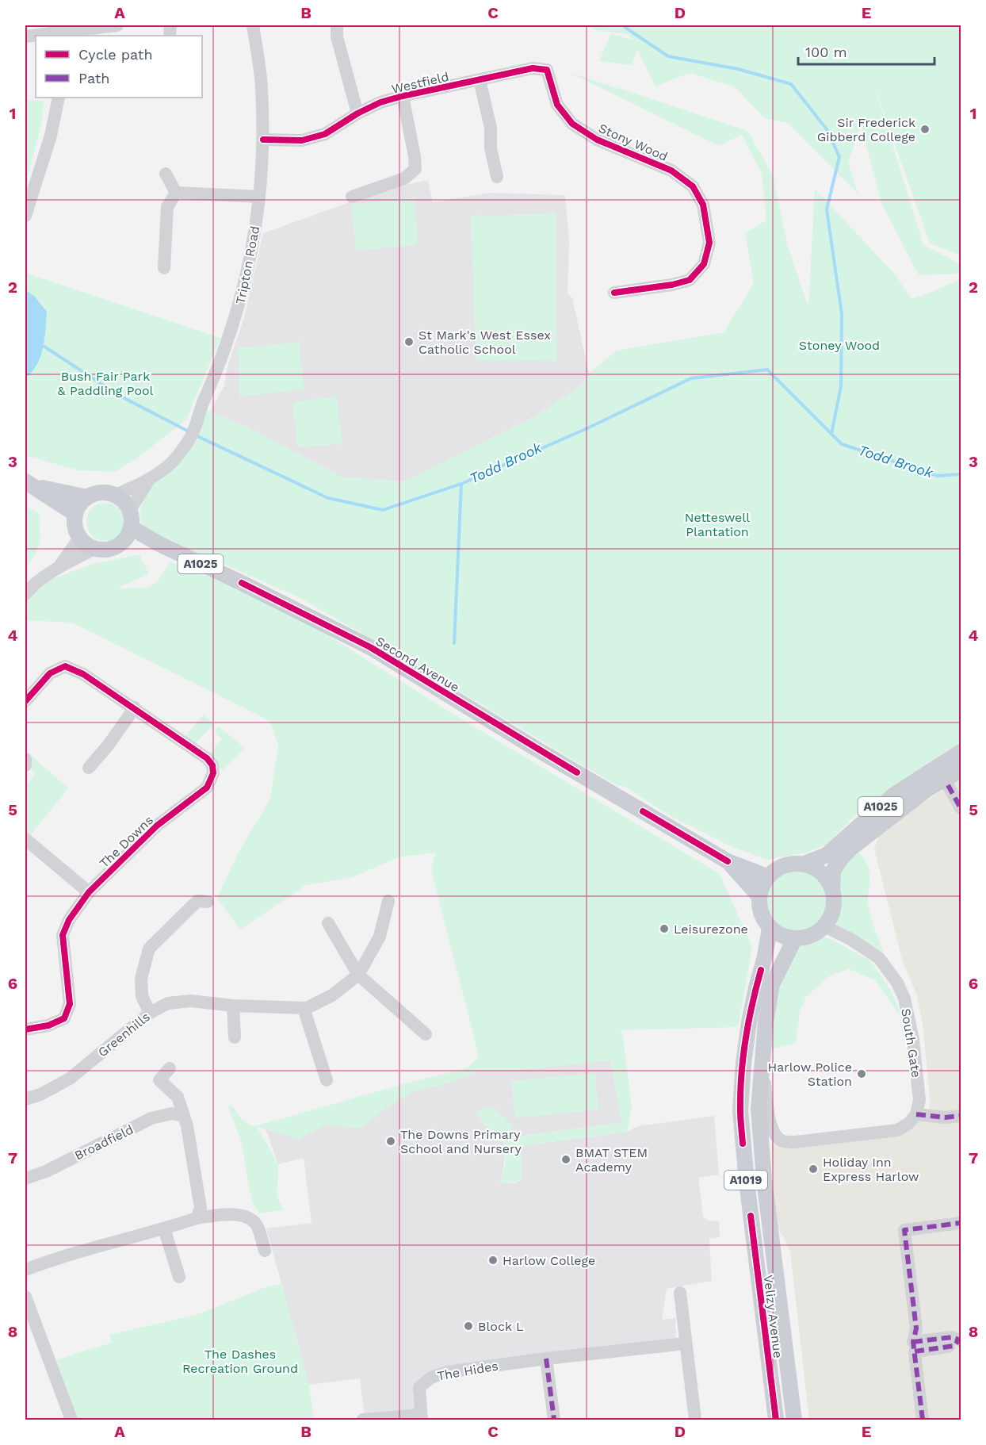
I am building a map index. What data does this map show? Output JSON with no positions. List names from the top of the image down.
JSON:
{
  "streets": {
    "main road": [
      "A1025",
      "Second Avenue",
      "A1019",
      "Velizy Avenue"
    ],
    "street": [
      "Westfield",
      "Stony Wood",
      "Tripton Road",
      "The Downs",
      "Greenhills",
      "South Gate",
      "Broadfield",
      "The Hides"
    ]
  },
  "crossings": [
    ["Westfield", "Stony Wood"],
    ["Westfield", "Tripton Road"],
    ["Tripton Road", "Second Avenue"],
    ["A1025", "Second Avenue"],
    ["A1025", "South Gate"],
    ["A1025", "Velizy Avenue"],
    ["Second Avenue", "South Gate"],
    ["Second Avenue", "Velizy Avenue"],
    ["South Gate", "Velizy Avenue"]
  ],
  "water": ["Todd Brook"],
  "parks": [
    "Stoney Wood",
    "Bush Fair Park & Paddling Pool",
    "Netteswell Plantation",
    "The Dashes Recreation Ground"
  ],
  "places": [
    "Sir Frederick Gibberd College",
    "St Mark's West Essex Catholic School",
    "Leisurezone",
    "Harlow Police Station",
    "The Downs Primary School and Nursery",
    "BMAT STEM Academy",
    "Holiday Inn Express Harlow",
    "Harlow College",
    "Block L"
  ],
  "legend": ["Cycle path", "Path"],
  "scale_bar": "100 m",
  "grid": {
    "columns": [
      "A",
      "B",
      "C",
      "D",
      "E"
    ],
    "rows": [
      "1",
      "2",
      "3",
      "4",
      "5",
      "6",
      "7",
      "8"
    ]
  }
}
